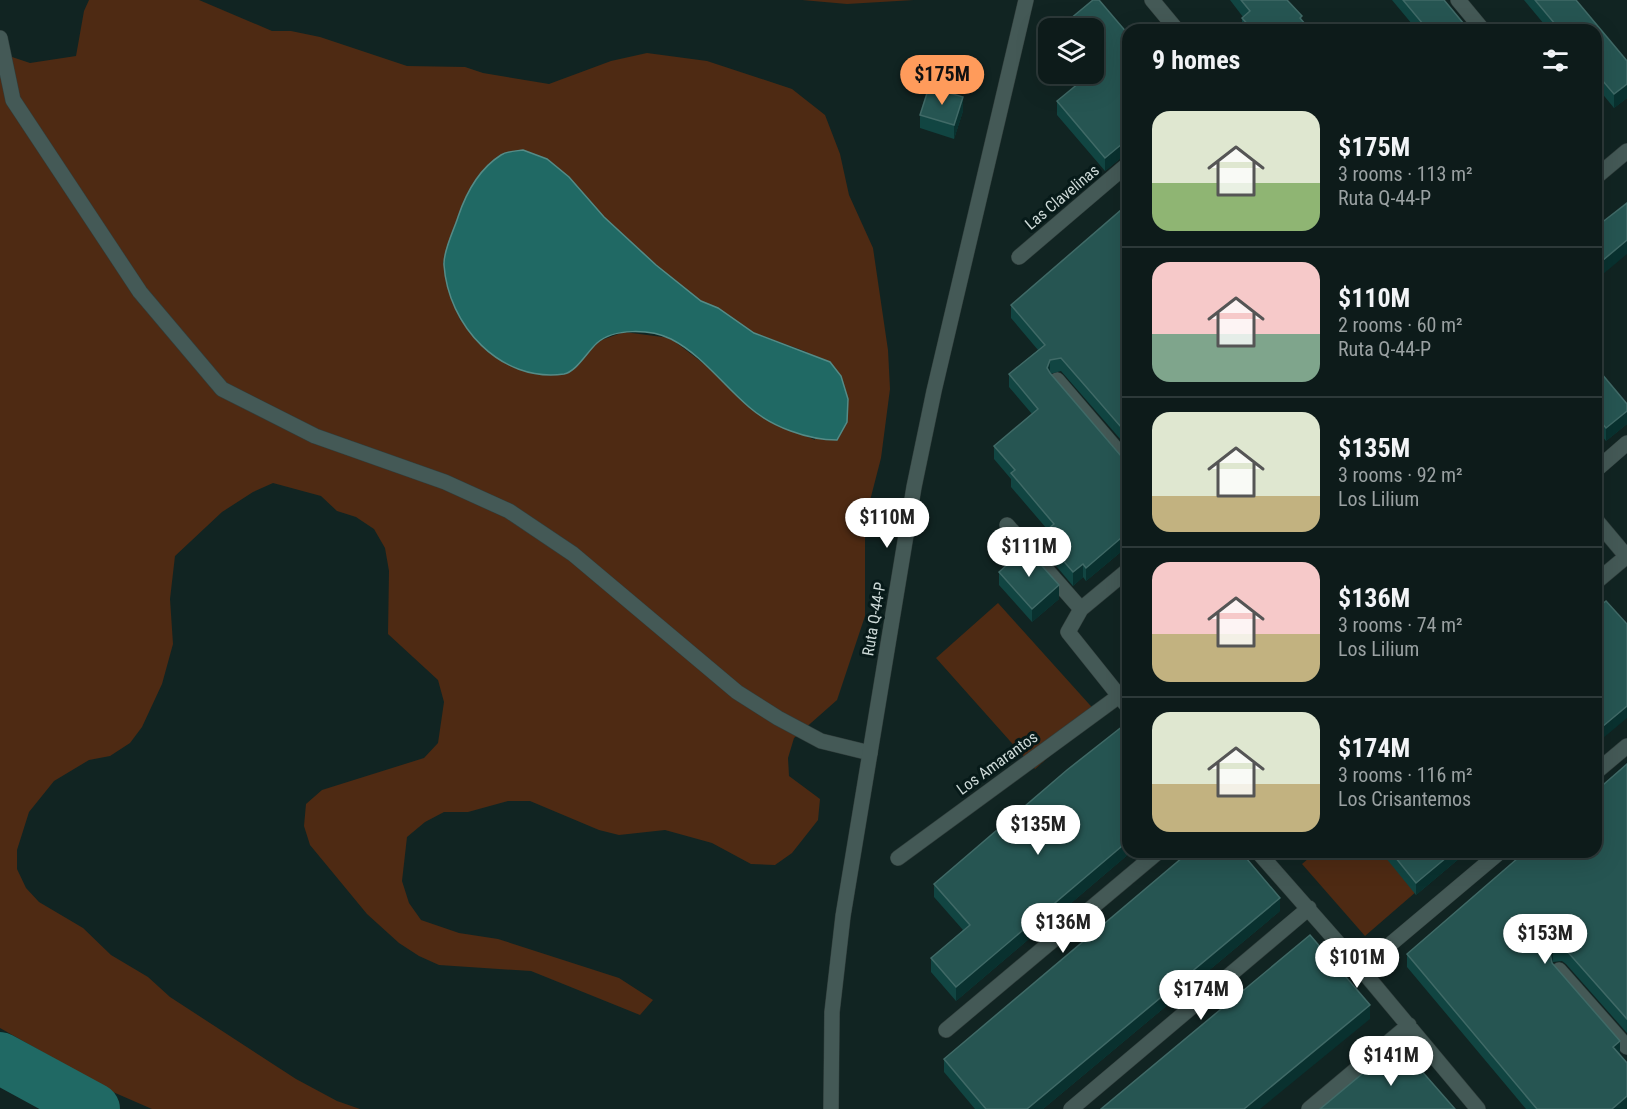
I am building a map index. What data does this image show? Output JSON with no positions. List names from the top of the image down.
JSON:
{
  "streets": {
    "street": ["Las Clavelinas", "Ruta Q-44-P", "Los Amarantos"]
  },
  "page": {
    "heading": "9 homes",
    "price": [
      "$175M",
      "$110M",
      "$111M",
      "$135M",
      "$136M",
      "$153M",
      "$101M",
      "$174M",
      "$141M"
    ],
    "list": [
      {
        "name": "$175M",
        "note": "3 rooms · 113 m² · Ruta Q-44-P"
      },
      {
        "name": "$110M",
        "note": "2 rooms · 60 m² · Ruta Q-44-P"
      },
      {
        "name": "$135M",
        "note": "3 rooms · 92 m² · Los Lilium"
      },
      {
        "name": "$136M",
        "note": "3 rooms · 74 m² · Los Lilium"
      },
      {
        "name": "$174M",
        "note": "3 rooms · 116 m² · Los Crisantemos"
      }
    ]
  }
}
